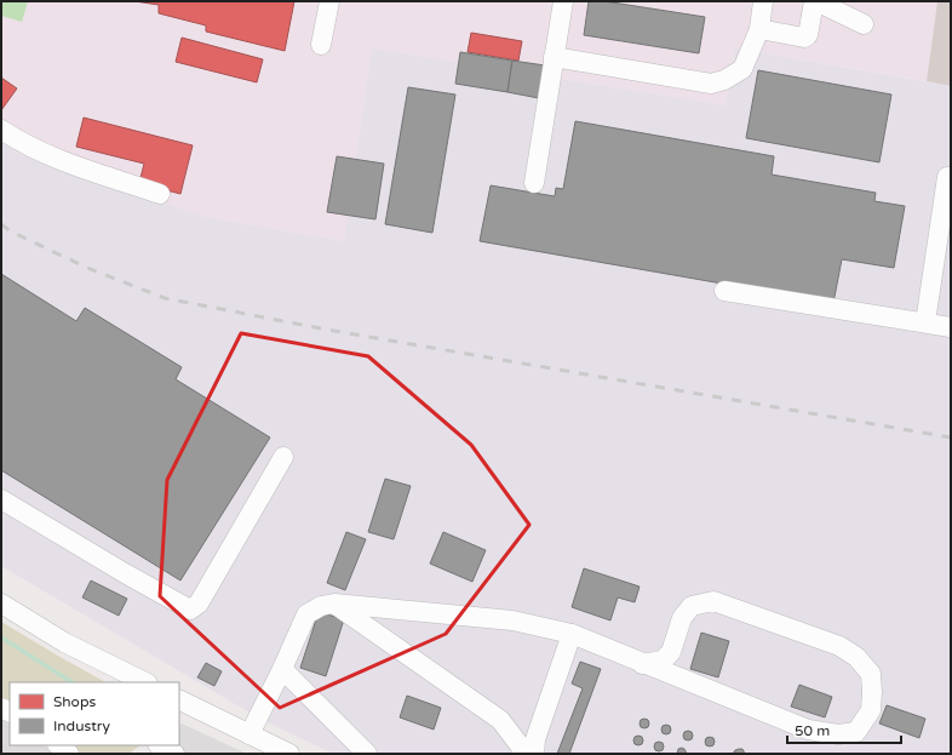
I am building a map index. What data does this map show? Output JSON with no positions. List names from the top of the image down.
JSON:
{
  "legend": ["Shops", "Industry"],
  "scale_bar": "50 m"
}
